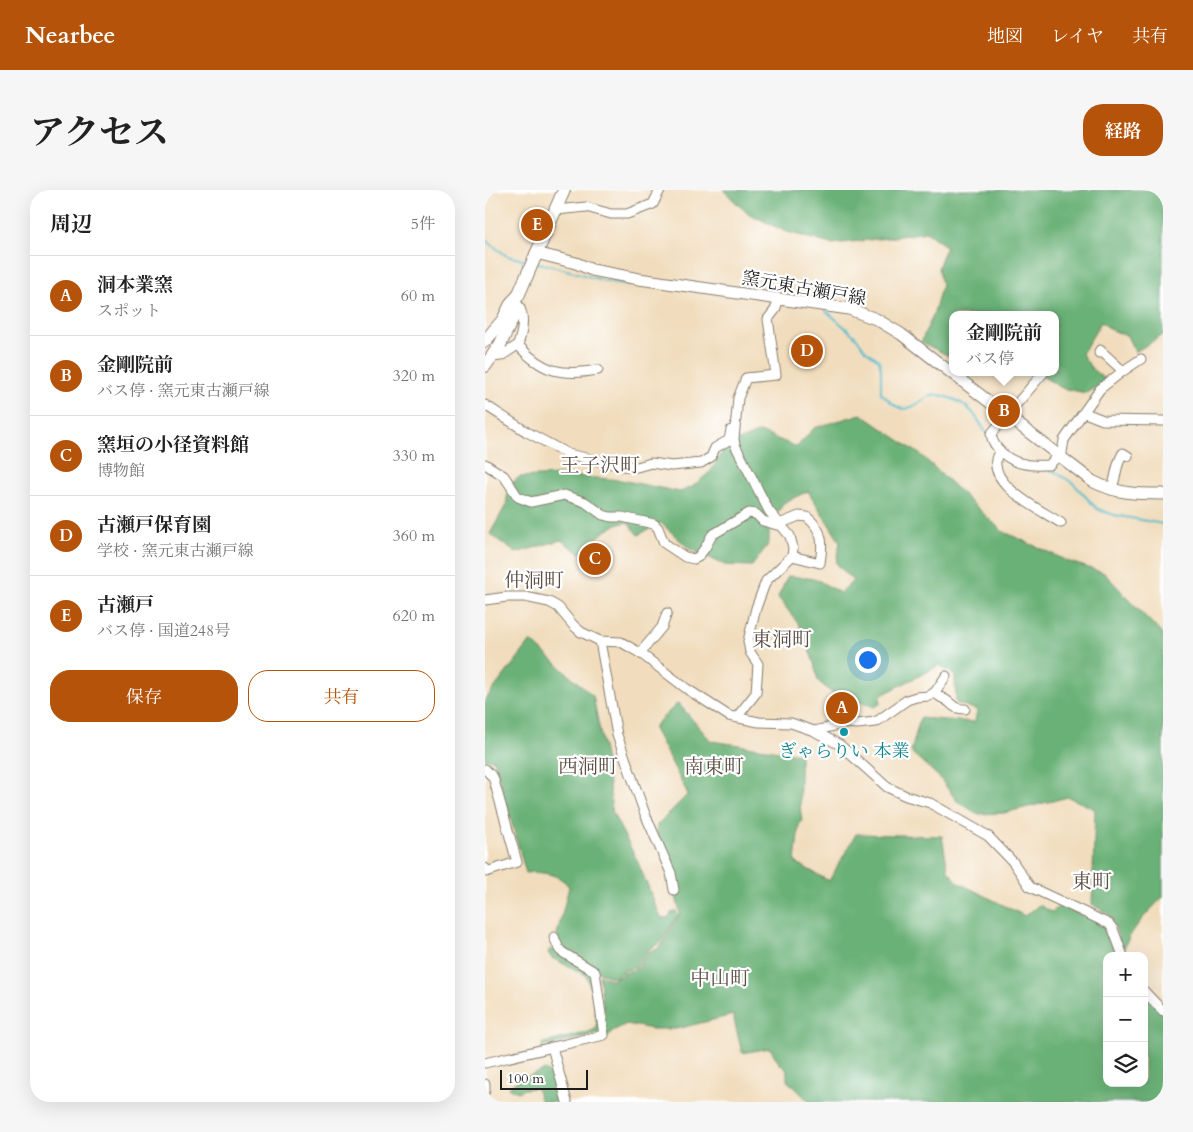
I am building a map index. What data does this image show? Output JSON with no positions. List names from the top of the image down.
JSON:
{
  "streets": {
    "main road": ["窯元東古瀬戸線"]
  },
  "districts": [
    "王子沢町",
    "仲洞町",
    "東洞町",
    "西洞町",
    "南東町",
    "東町",
    "中山町"
  ],
  "places": ["ぎゃらりい 本業"],
  "scale_bar": "100 m",
  "page": {
    "header": "Nearbee",
    "nav": ["地図", "レイヤ", "共有"],
    "title": "アクセス",
    "buttons": [
      "経路",
      ["保存", "共有"]
    ],
    "heading": ["周辺", "5件"],
    "pins": [
      "E",
      "D",
      "B",
      "C",
      "A"
    ],
    "list": [
      {
        "mark": "A",
        "name": "洞本業窯",
        "note": "スポット",
        "value": "60 m"
      },
      {
        "mark": "B",
        "name": "金剛院前",
        "note": "バス停 · 窯元東古瀬戸線",
        "value": "320 m"
      },
      {
        "mark": "C",
        "name": "窯垣の小径資料館",
        "note": "博物館",
        "value": "330 m"
      },
      {
        "mark": "D",
        "name": "古瀬戸保育園",
        "note": "学校 · 窯元東古瀬戸線",
        "value": "360 m"
      },
      {
        "mark": "E",
        "name": "古瀬戸",
        "note": "バス停 · 国道248号",
        "value": "620 m"
      }
    ],
    "popup": ["金剛院前", "バス停"],
    "map_buttons": ["+", "−"],
    "scale": "100 m"
  }
}
